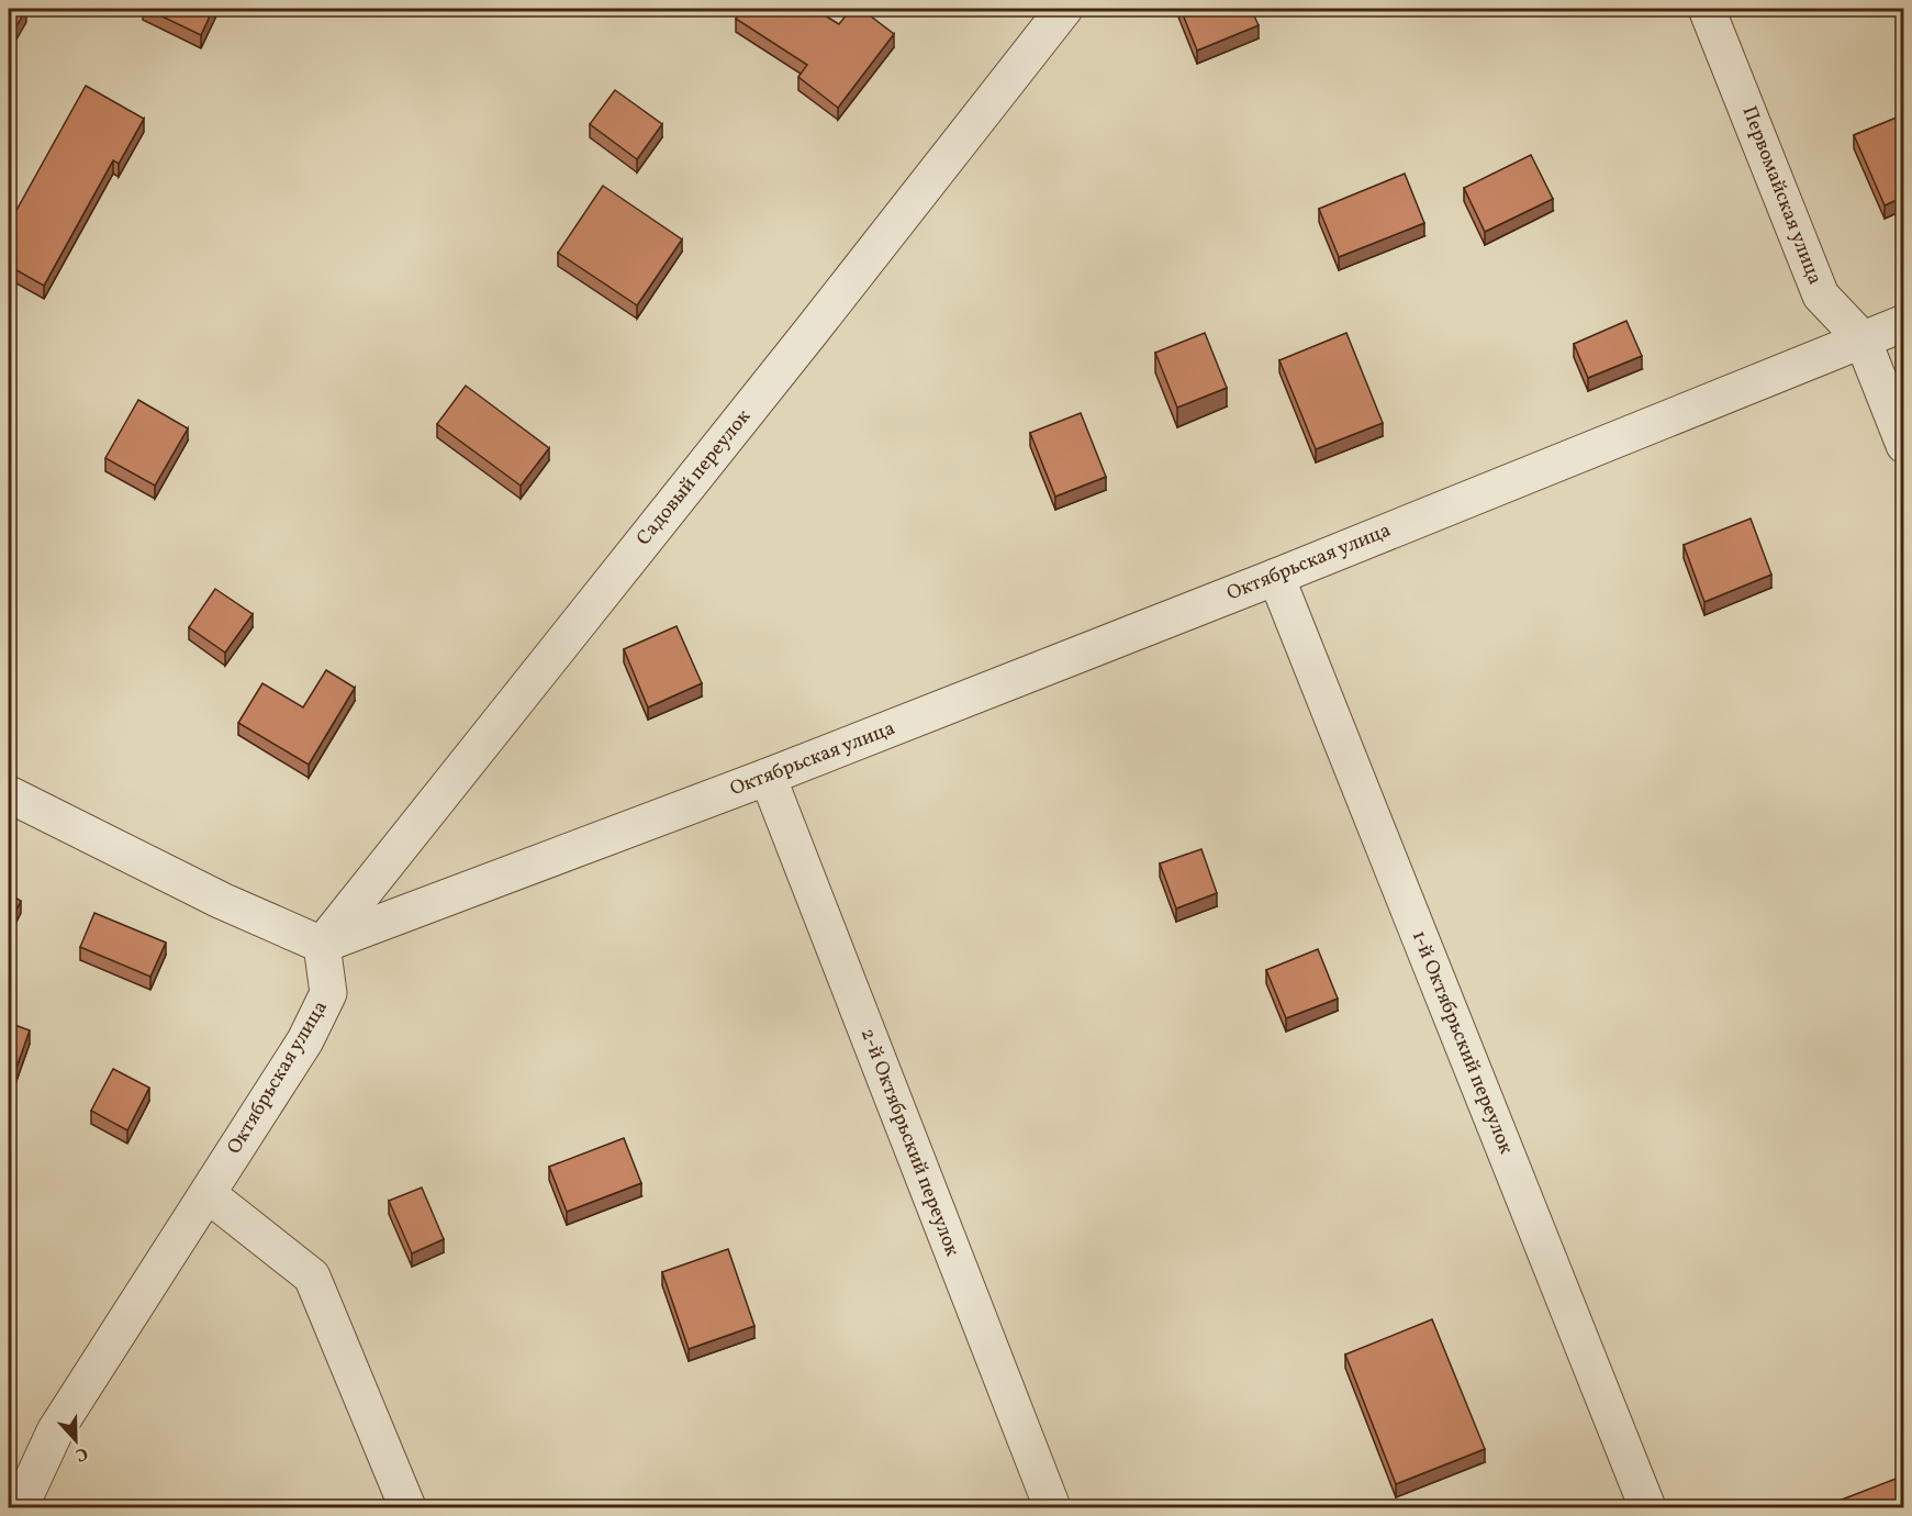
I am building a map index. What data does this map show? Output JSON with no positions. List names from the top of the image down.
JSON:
{
  "streets": {
    "street": [
      "Первомайская улица",
      "Садовый переулок",
      "Октябрьская улица",
      "1-й Октябрьский переулок",
      "2-й Октябрьский переулок"
    ]
  },
  "crossings": [
    ["Первомайская улица", "Октябрьская улица"],
    ["Садовый переулок", "Октябрьская улица"],
    ["Октябрьская улица", "1-й Октябрьский переулок"],
    ["Октябрьская улица", "2-й Октябрьский переулок"]
  ],
  "north": "bottom"
}
